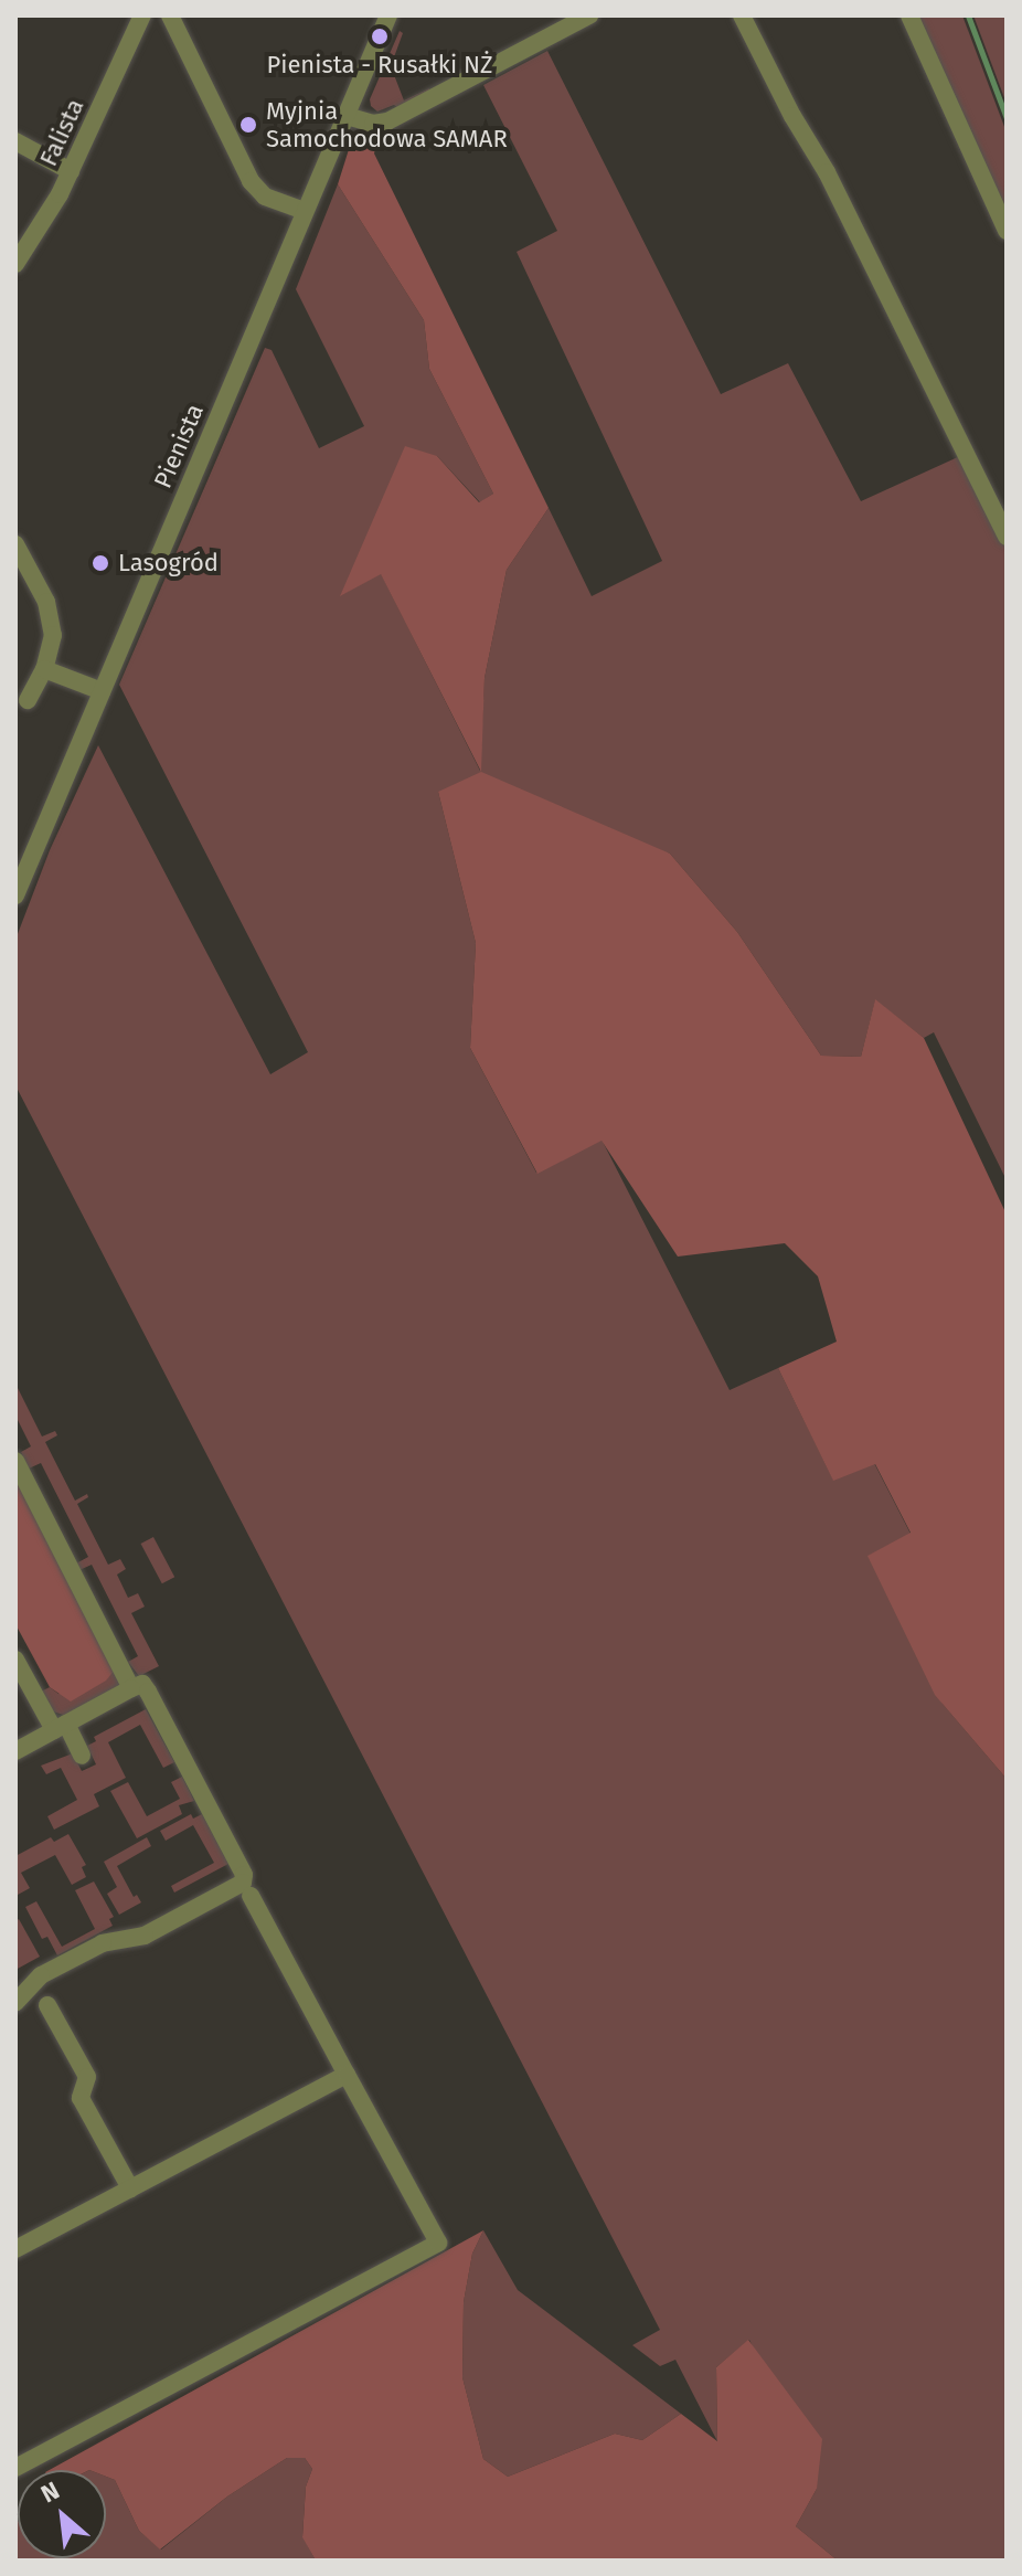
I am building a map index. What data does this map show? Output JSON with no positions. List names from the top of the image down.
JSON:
{
  "streets": {
    "street": ["Falista", "Pienista"]
  },
  "places": ["Pienista - Rusałki NŻ", "Myjnia Samochodowa SAMAR", "Lasogród"],
  "north": "top left"
}
